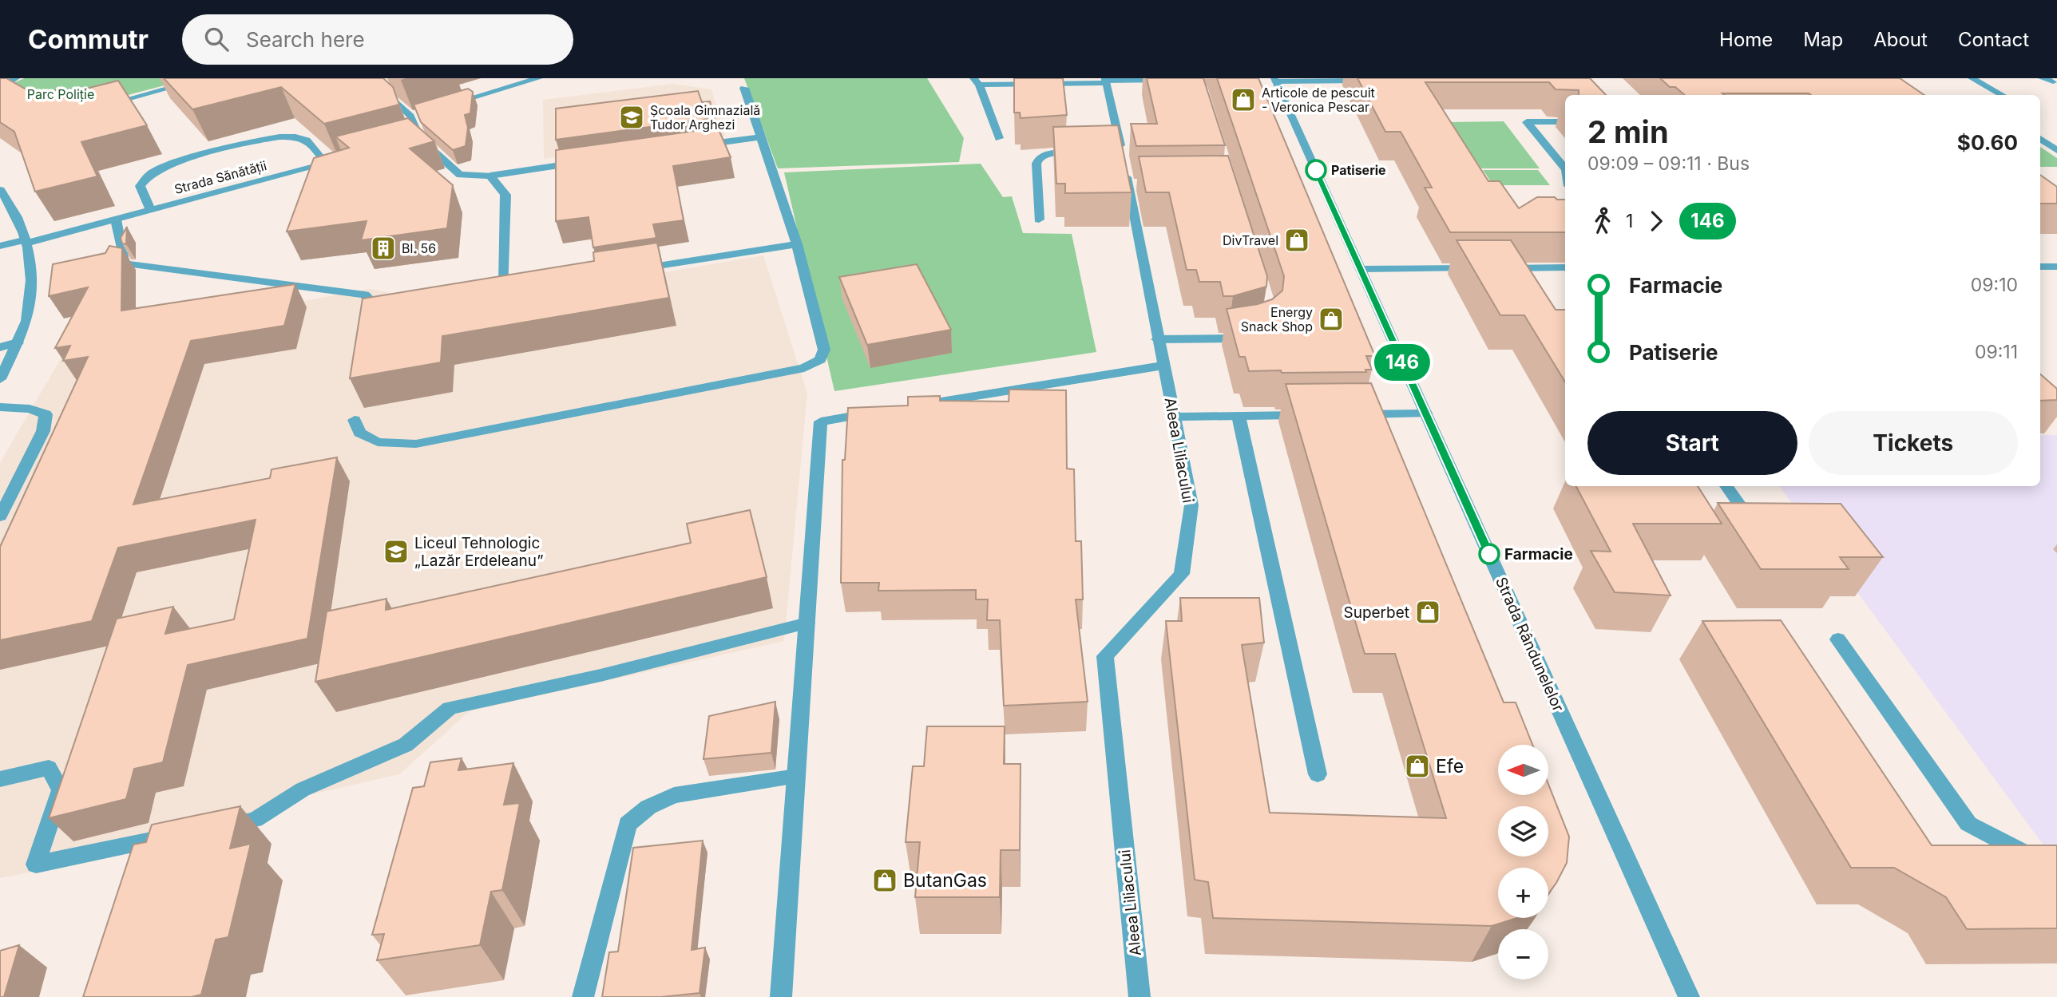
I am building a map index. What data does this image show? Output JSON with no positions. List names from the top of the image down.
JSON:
{
  "streets": {
    "street": ["Strada Sănătății", "Aleea Liliacului", "Strada Rândunelelor"]
  },
  "parks": ["Parc Poliție"],
  "places": {
    "shop": [
      "Articole de pescuit - Veronica Pescar",
      "DivTravel",
      "Energy Snack Shop",
      "Superbet",
      "Efe",
      "ButanGas"
    ],
    "school or university": ["Școala Gimnazială Tudor Arghezi", "Liceul Tehnologic „Lazăr Erdeleanu”"],
    "other": ["Patiserie", "Farmacie"],
    "building": ["Bl. 56"]
  },
  "lines": ["bus line 146"],
  "north": "left",
  "page": {
    "header": "Commutr",
    "search": "Search here",
    "nav": [
      "Home",
      "Map",
      "About",
      "Contact"
    ],
    "on_map": "146",
    "heading": ["2 min", "09:09 – 09:11 · Bus", "$0.60"],
    "legs": ["1", "146"],
    "list": [
      {
        "name": "Farmacie",
        "value": "09:10"
      },
      {
        "name": "Patiserie",
        "value": "09:11"
      }
    ],
    "buttons": ["Start", "Tickets"],
    "map_buttons": ["+", "−"]
  }
}
